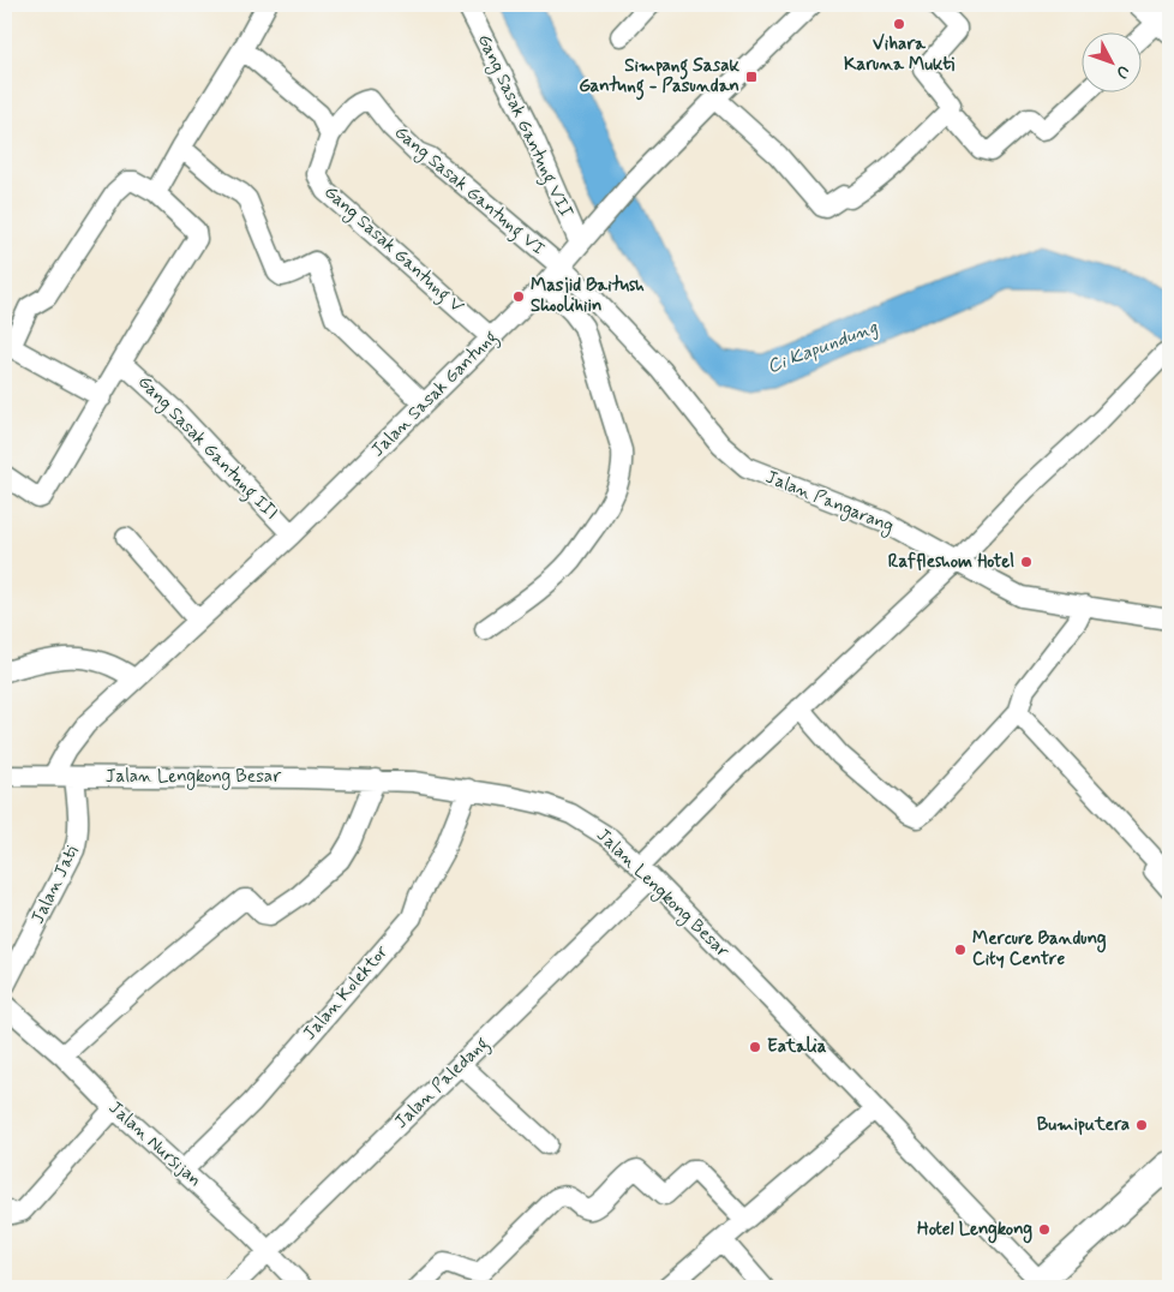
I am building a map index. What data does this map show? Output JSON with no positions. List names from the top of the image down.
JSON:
{
  "streets": {
    "street": [
      "Gang Sasak Gantung VII",
      "Gang Sasak Gantung VI",
      "Gang Sasak Gantung V",
      "Jalan Sasak Gantung",
      "Gang Sasak Gantung III",
      "Jalan Pangarang",
      "Jalan Lengkong Besar",
      "Jalan Jati",
      "Jalan Kolektor",
      "Jalan Paledang",
      "Jalan Nursijan"
    ]
  },
  "crossings": [
    ["Gang Sasak Gantung VII", "Jalan Sasak Gantung"],
    ["Gang Sasak Gantung VI", "Gang Sasak Gantung V"],
    ["Gang Sasak Gantung VI", "Jalan Sasak Gantung"],
    ["Gang Sasak Gantung VI", "Jalan Pangarang"],
    ["Gang Sasak Gantung V", "Jalan Sasak Gantung"],
    ["Jalan Sasak Gantung", "Gang Sasak Gantung III"],
    ["Jalan Sasak Gantung", "Jalan Pangarang"],
    ["Jalan Sasak Gantung", "Jalan Lengkong Besar"],
    ["Jalan Pangarang", "Jalan Paledang"],
    ["Jalan Lengkong Besar", "Jalan Jati"],
    ["Jalan Lengkong Besar", "Jalan Kolektor"],
    ["Jalan Lengkong Besar", "Jalan Paledang"],
    ["Jalan Kolektor", "Jalan Nursijan"],
    ["Jalan Paledang", "Jalan Nursijan"]
  ],
  "water": ["Ci Kapundung"],
  "places": {
    "other": [
      "Vihara Karuna Mukti",
      "Masjid Baitush Shoolihiin",
      "Raffleshom Hotel",
      "Mercure Bandung City Centre",
      "Eatalia",
      "Bumiputera",
      "Hotel Lengkong"
    ],
    "transit": ["Simpang Sasak Gantung - Pasundan"]
  },
  "north": "bottom right"
}
